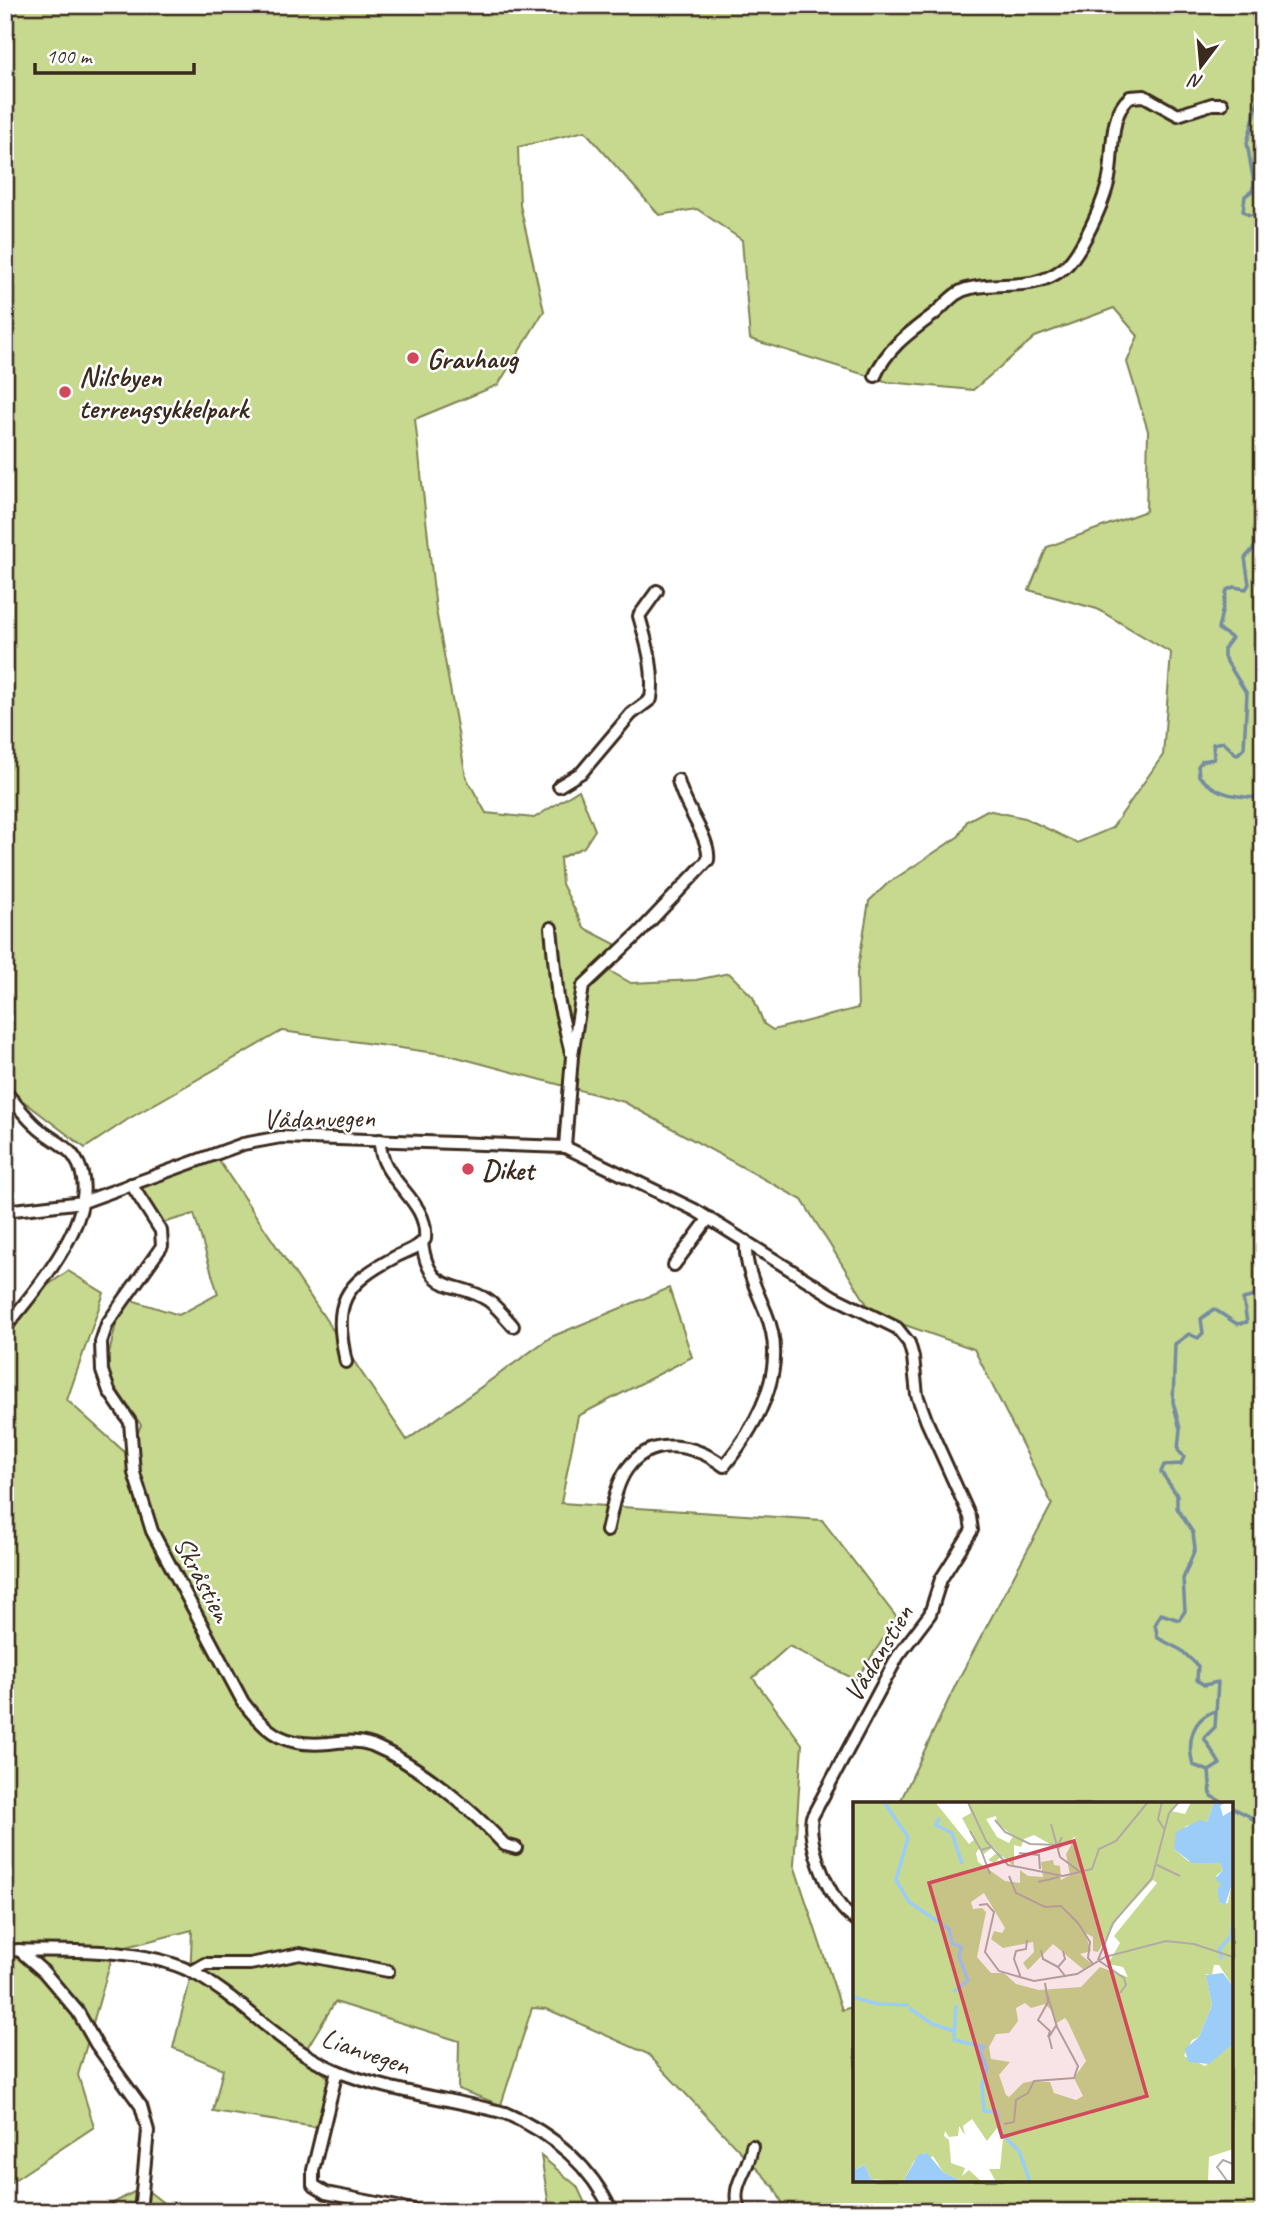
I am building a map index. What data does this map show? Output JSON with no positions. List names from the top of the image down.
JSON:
{
  "streets": {
    "street": [
      "Vådanvegen",
      "Skråstien",
      "Vådanstien",
      "Lianvegen"
    ]
  },
  "crossings": [
    ["Vådanvegen", "Skråstien"],
    ["Vådanvegen", "Vådanstien"]
  ],
  "places": ["Gravhaug", "Nilsbyen terrengsykkelpark", "Diket"],
  "scale_bar": "100 m",
  "north": "bottom"
}
